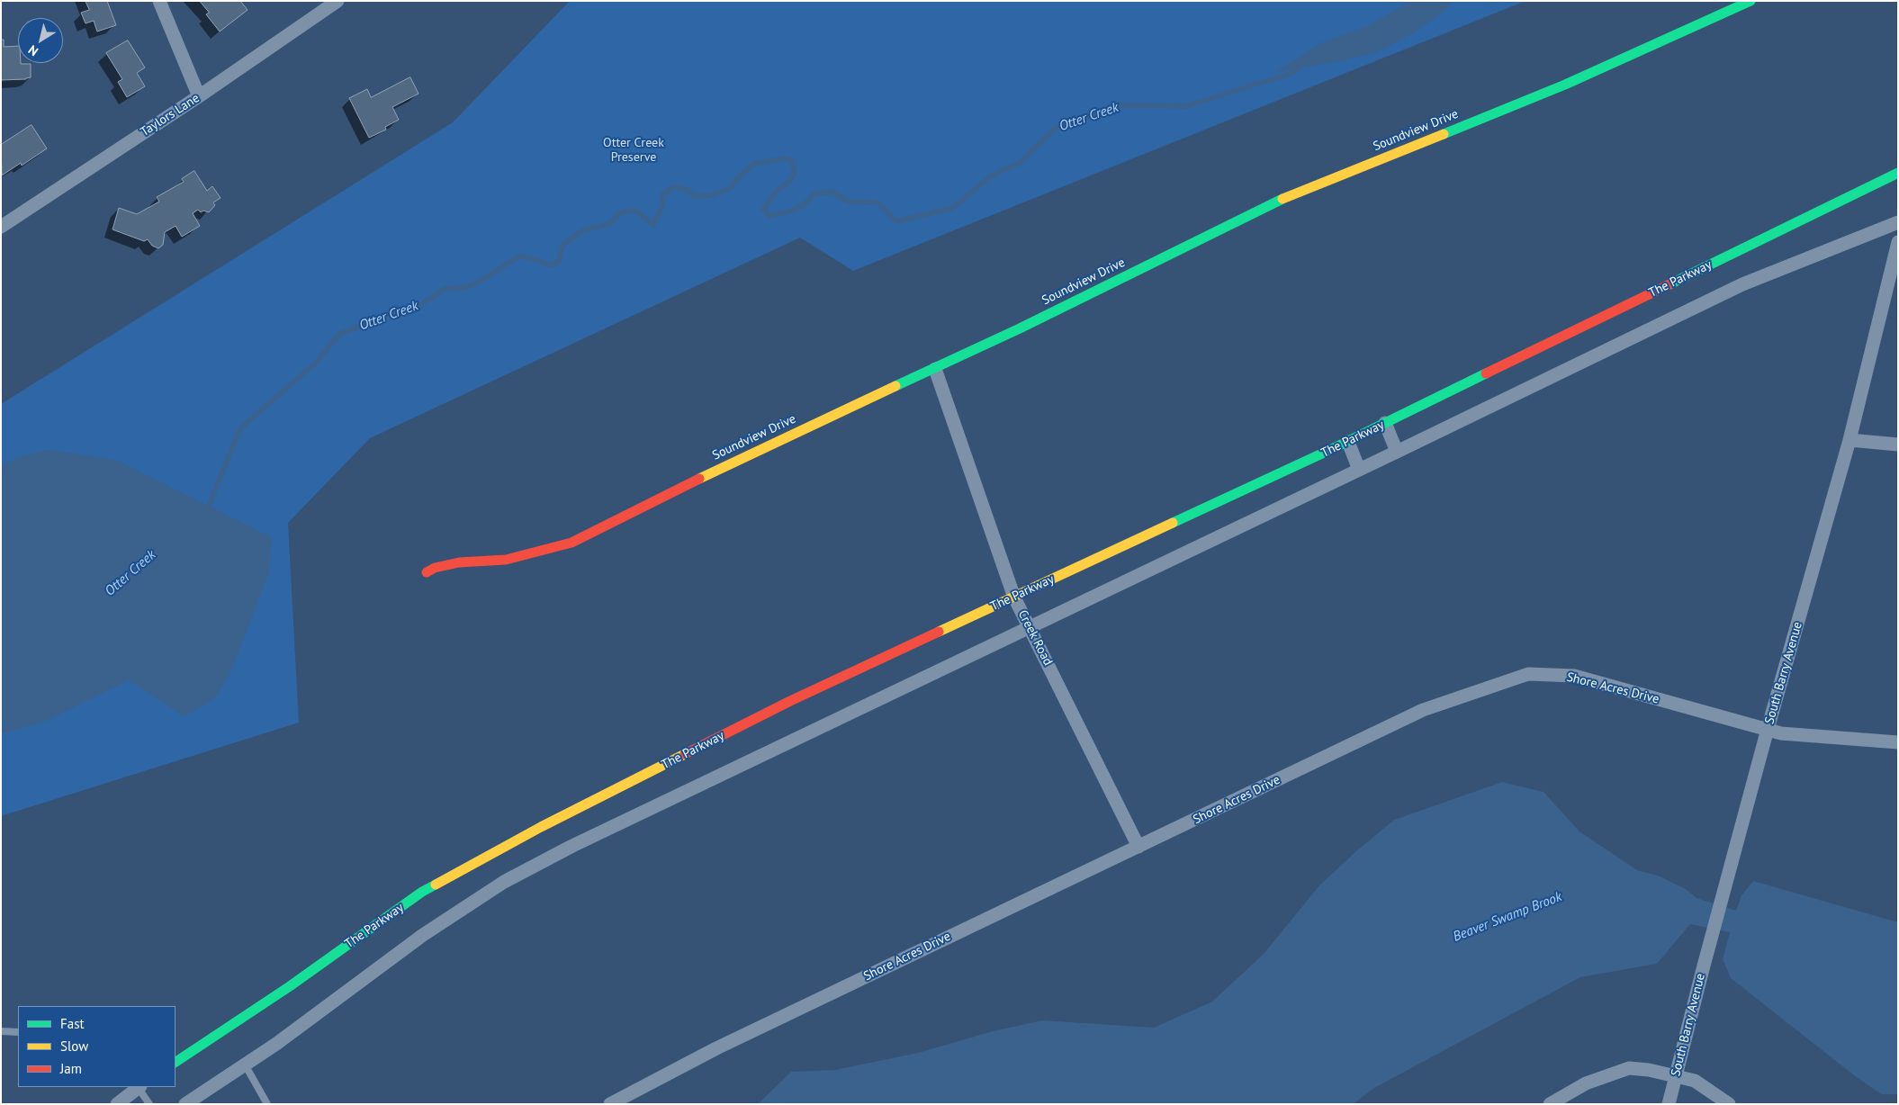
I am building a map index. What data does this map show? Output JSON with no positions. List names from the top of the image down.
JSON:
{
  "streets": {
    "street": [
      "Taylors Lane",
      "Soundview Drive",
      "The Parkway",
      "Creek Road",
      "South Barry Avenue",
      "Shore Acres Drive"
    ]
  },
  "crossings": [
    ["Soundview Drive", "Creek Road"],
    ["The Parkway", "Creek Road"],
    ["Creek Road", "Shore Acres Drive"],
    ["South Barry Avenue", "Shore Acres Drive"]
  ],
  "water": ["Otter Creek", "Beaver Swamp Brook"],
  "parks": ["Otter Creek Preserve"],
  "legend": ["Fast", "Slow", "Jam"],
  "north": "bottom left"
}
